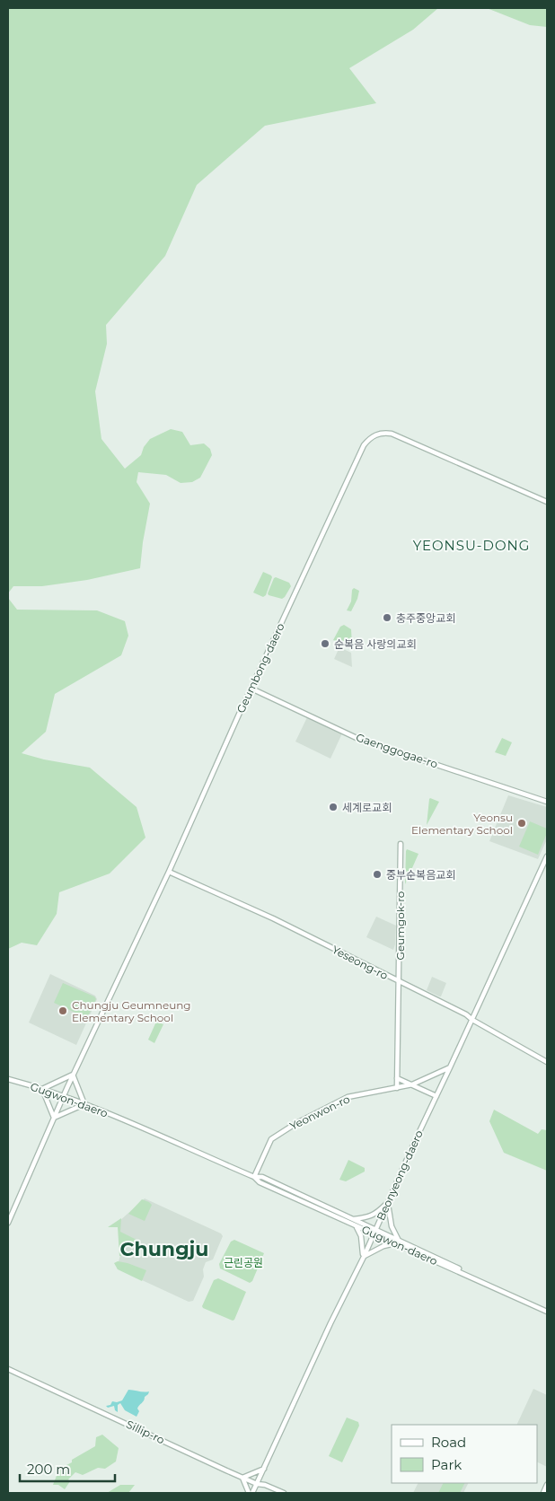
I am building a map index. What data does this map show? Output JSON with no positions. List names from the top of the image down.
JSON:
{
  "streets": {
    "street": [
      "Geumbong-daero",
      "Gaenggogae-ro",
      "Geumgok-ro",
      "Yeseong-ro",
      "Gugwon-daero",
      "Yeonwon-ro",
      "Beonyeong-daero",
      "Sillip-ro"
    ]
  },
  "crossings": [
    ["Geumbong-daero", "Gaenggogae-ro"],
    ["Geumbong-daero", "Yeseong-ro"],
    ["Geumbong-daero", "Gugwon-daero"],
    ["Geumgok-ro", "Yeseong-ro"],
    ["Geumgok-ro", "Yeonwon-ro"],
    ["Yeseong-ro", "Beonyeong-daero"],
    ["Gugwon-daero", "Yeonwon-ro"],
    ["Gugwon-daero", "Beonyeong-daero"],
    ["Yeonwon-ro", "Beonyeong-daero"],
    ["Beonyeong-daero", "Sillip-ro"]
  ],
  "districts": ["YEONSU-DONG", "Chungju"],
  "parks": ["근린공원"],
  "places": [
    "충주중앙교회",
    "순복음 사랑의교회",
    "세계로교회",
    "Yeonsu Elementary School",
    "중부순복음교회",
    "Chungju Geumneung Elementary School"
  ],
  "legend": ["Road", "Park"],
  "scale_bar": "200 m"
}
